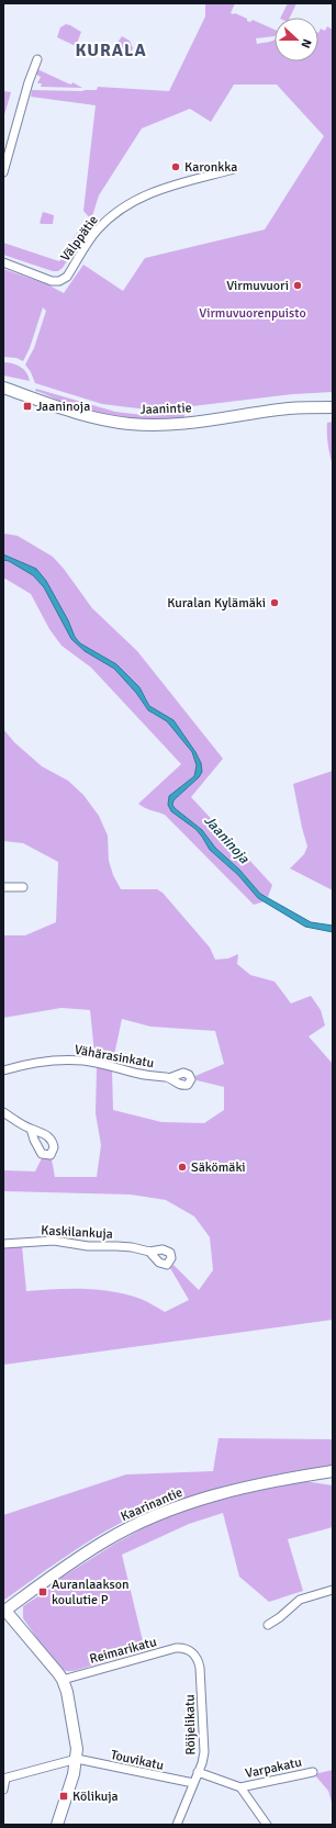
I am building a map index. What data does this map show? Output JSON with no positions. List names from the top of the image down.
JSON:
{
  "streets": {
    "main road": ["Jaanintie", "Kaarinantie"],
    "street": [
      "Välppätie",
      "Vähärasinkatu",
      "Kaskilankuja",
      "Reimarikatu",
      "Röijelikatu",
      "Touvikatu",
      "Varpakatu"
    ]
  },
  "crossings": [
    ["Reimarikatu", "Röijelikatu"],
    ["Röijelikatu", "Touvikatu"]
  ],
  "districts": ["KURALA"],
  "water": ["Jaaninoja"],
  "parks": ["Virmuvuorenpuisto"],
  "places": {
    "other": [
      "Karonkka",
      "Virmuvuori",
      "Kuralan Kylämäki",
      "Säkömäki"
    ],
    "transit": ["Jaaninoja", "Auranlaakson koulutie P", "Kölikuja"]
  },
  "north": "right"
}
